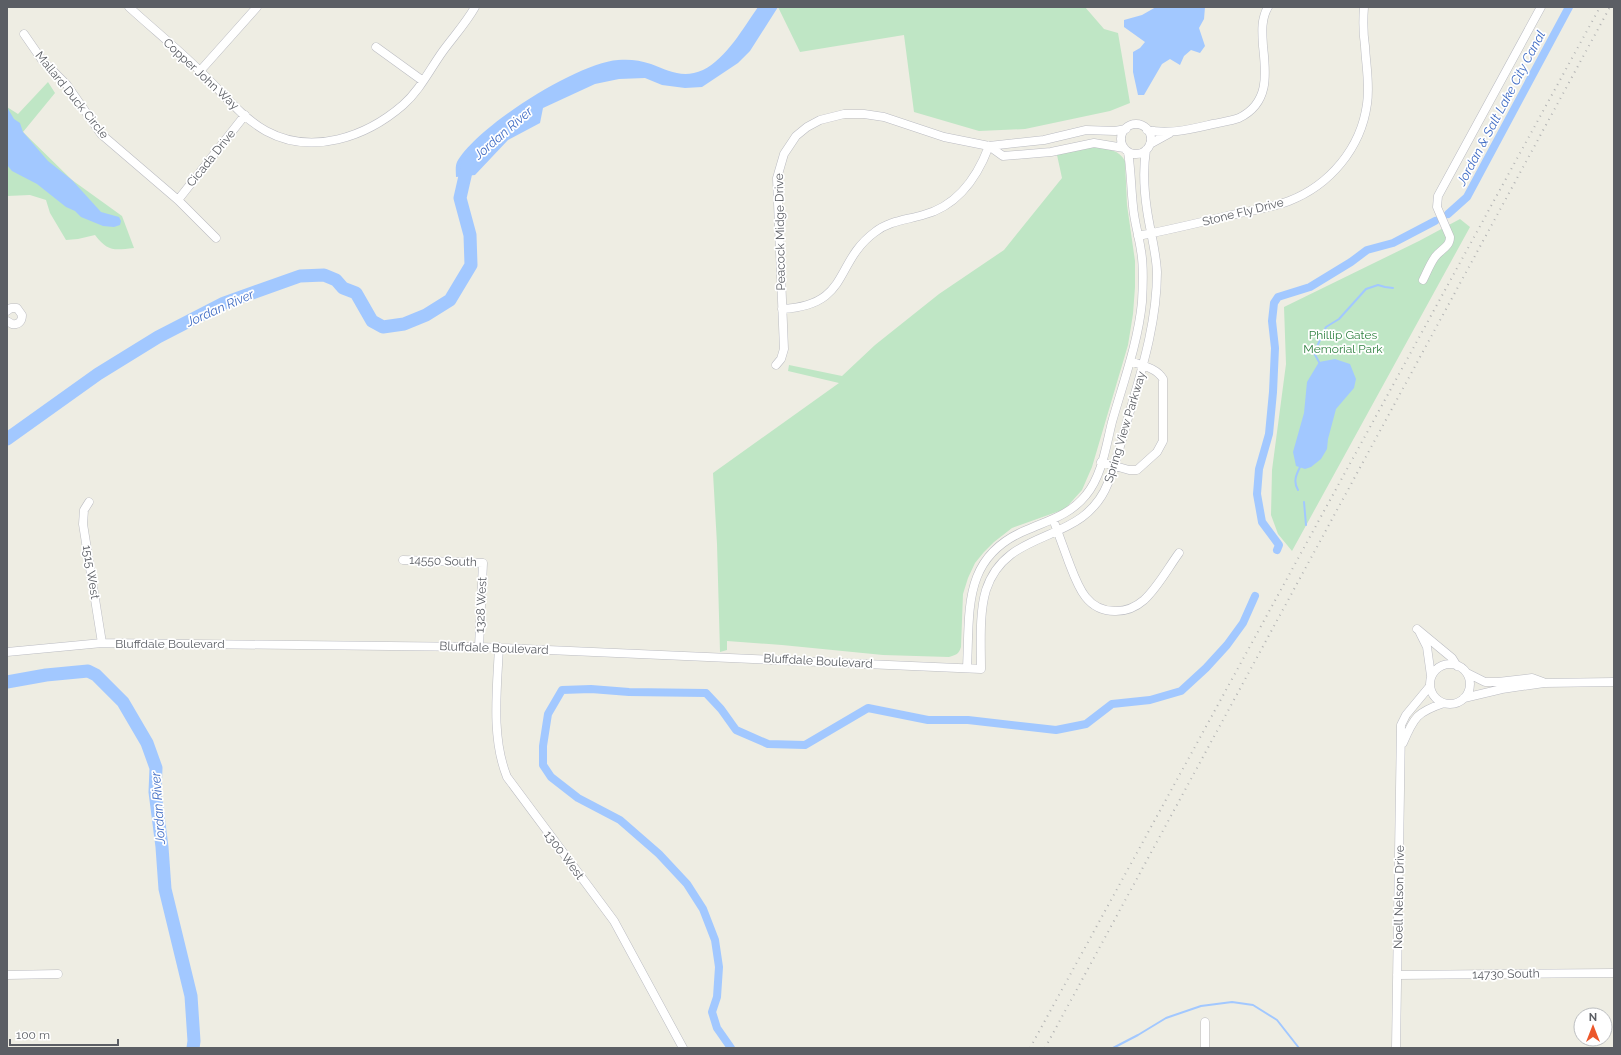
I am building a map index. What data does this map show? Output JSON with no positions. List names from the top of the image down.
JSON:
{
  "streets": {
    "street": [
      "Copper John Way",
      "Mallard Duck Circle",
      "Cicada Drive",
      "Stone Fly Drive",
      "Peacock Midge Drive",
      "Spring View Parkway",
      "14550 South",
      "1515 West",
      "1328 West",
      "Bluffdale Boulevard",
      "1300 West",
      "Noell Nelson Drive",
      "14730 South"
    ]
  },
  "crossings": [
    ["Copper John Way", "Cicada Drive"],
    ["Mallard Duck Circle", "Cicada Drive"],
    ["Stone Fly Drive", "Spring View Parkway"],
    ["Peacock Midge Drive", "Spring View Parkway"],
    ["Spring View Parkway", "Bluffdale Boulevard"],
    ["14550 South", "1328 West"],
    ["1515 West", "Bluffdale Boulevard"],
    ["1328 West", "Bluffdale Boulevard"],
    ["Bluffdale Boulevard", "1300 West"],
    ["Noell Nelson Drive", "14730 South"]
  ],
  "water": ["Jordan & Salt Lake City Canal", "Jordan River"],
  "parks": ["Phillip Gates Memorial Park"],
  "scale_bar": "100 m",
  "north": "top"
}
